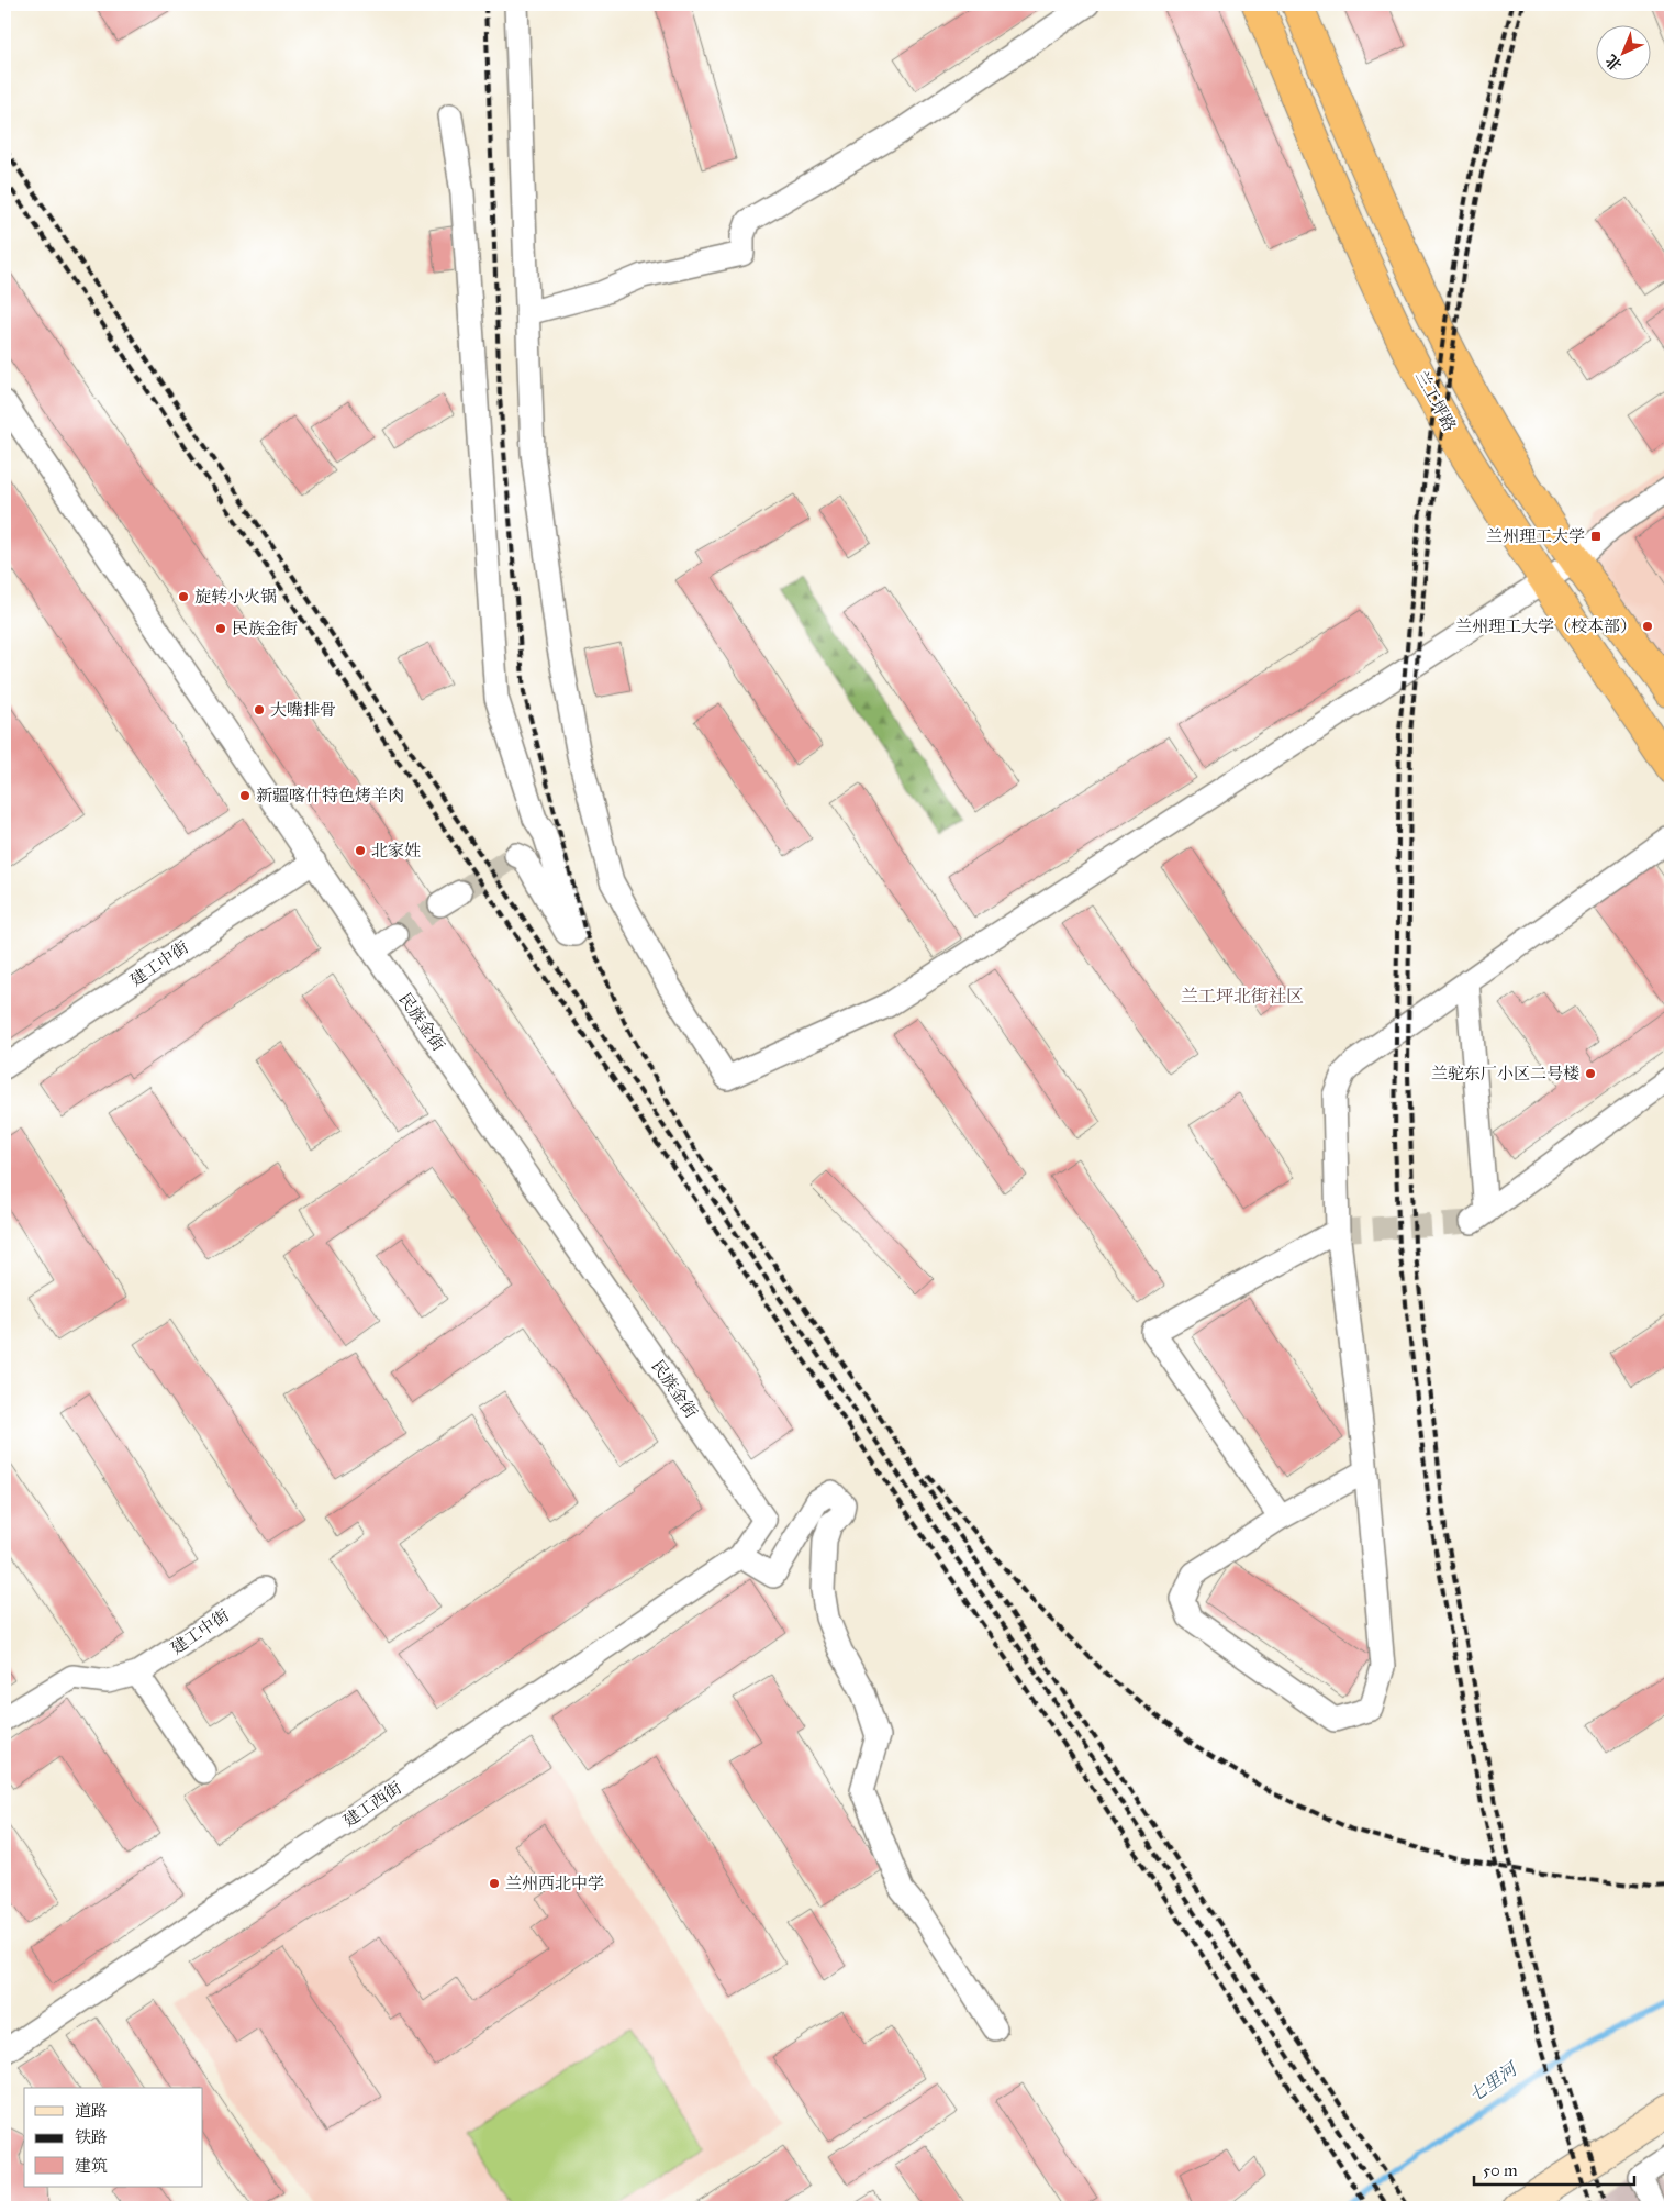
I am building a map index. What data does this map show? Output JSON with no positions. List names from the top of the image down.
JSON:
{
  "streets": {
    "highway": ["兰工坪路"],
    "street": ["建工中街", "民族金街", "建工西街"]
  },
  "crossings": [
    ["建工中街", "民族金街"],
    ["民族金街", "建工西街"]
  ],
  "districts": ["兰工坪北街社区"],
  "water": ["七里河"],
  "places": {
    "transit": ["兰州理工大学"],
    "other": [
      "旋转小火锅",
      "兰州理工大学（校本部）",
      "民族金街",
      "大嘴排骨",
      "新疆喀什特色烤羊肉",
      "北家姓",
      "兰驼东厂小区二号楼",
      "兰州西北中学"
    ]
  },
  "legend": ["道路", "铁路", "建筑"],
  "scale_bar": "50 m",
  "north": "bottom left"
}
